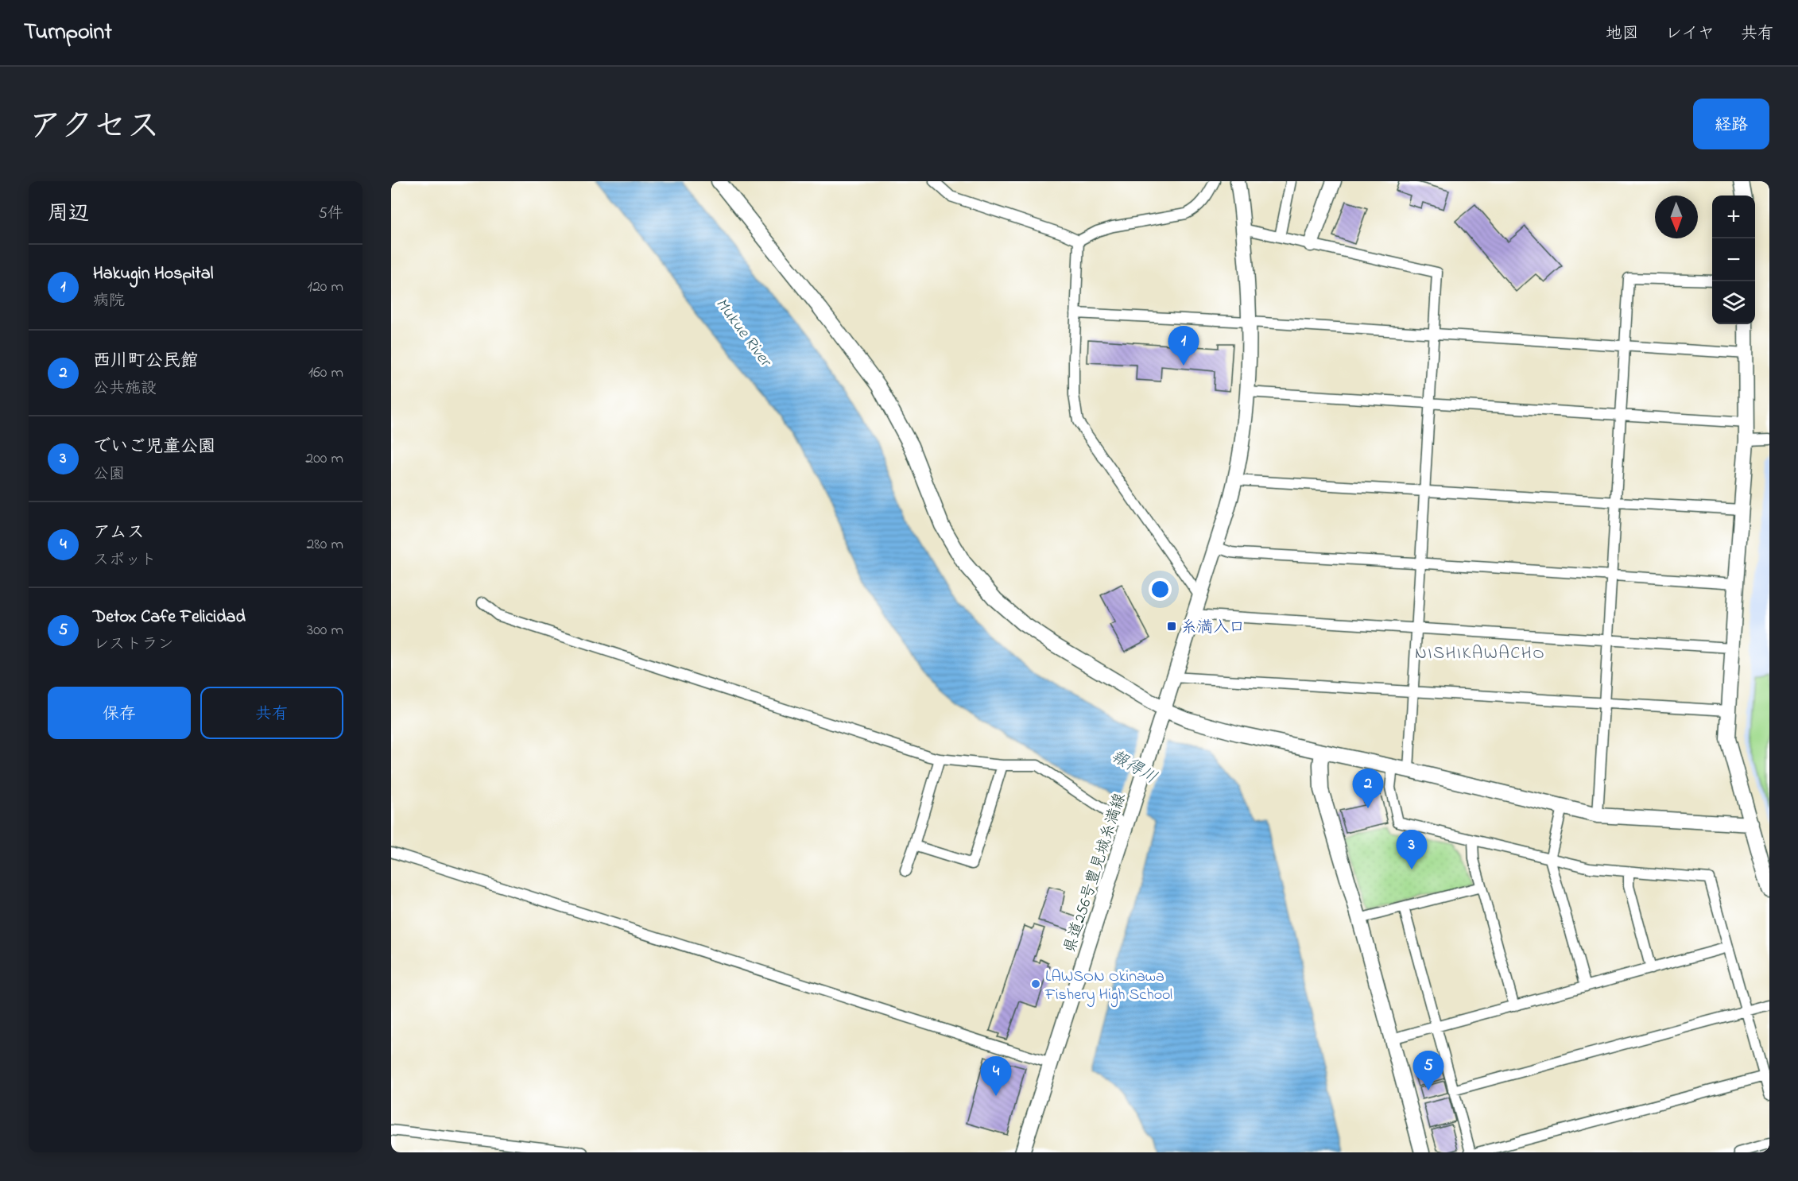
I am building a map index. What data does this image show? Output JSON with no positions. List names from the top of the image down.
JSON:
{
  "streets": {
    "street": ["県道256号豊見城糸満線"]
  },
  "districts": ["NISHIKAWACHO"],
  "water": ["Mukue River", "報得川"],
  "places": {
    "transit": ["糸満入口"],
    "other": ["LAWSON Okinawa Fishery High School"]
  },
  "north": "bottom",
  "page": {
    "header": "Turnpoint",
    "nav": ["地図", "レイヤ", "共有"],
    "title": "アクセス",
    "buttons": [
      "経路",
      ["保存", "共有"]
    ],
    "heading": ["周辺", "5件"],
    "map_buttons": ["+", "−"],
    "list": [
      {
        "mark": "1",
        "name": "Hakugin Hospital",
        "note": "病院",
        "value": "120 m"
      },
      {
        "mark": "2",
        "name": "西川町公民館",
        "note": "公共施設",
        "value": "160 m"
      },
      {
        "mark": "3",
        "name": "でいご児童公園",
        "note": "公園",
        "value": "200 m"
      },
      {
        "mark": "4",
        "name": "アムス",
        "note": "スポット",
        "value": "280 m"
      },
      {
        "mark": "5",
        "name": "Detox Cafe Felicidad",
        "note": "レストラン",
        "value": "300 m"
      }
    ],
    "pins": [
      "1",
      "2",
      "3",
      "5",
      "4"
    ]
  }
}
